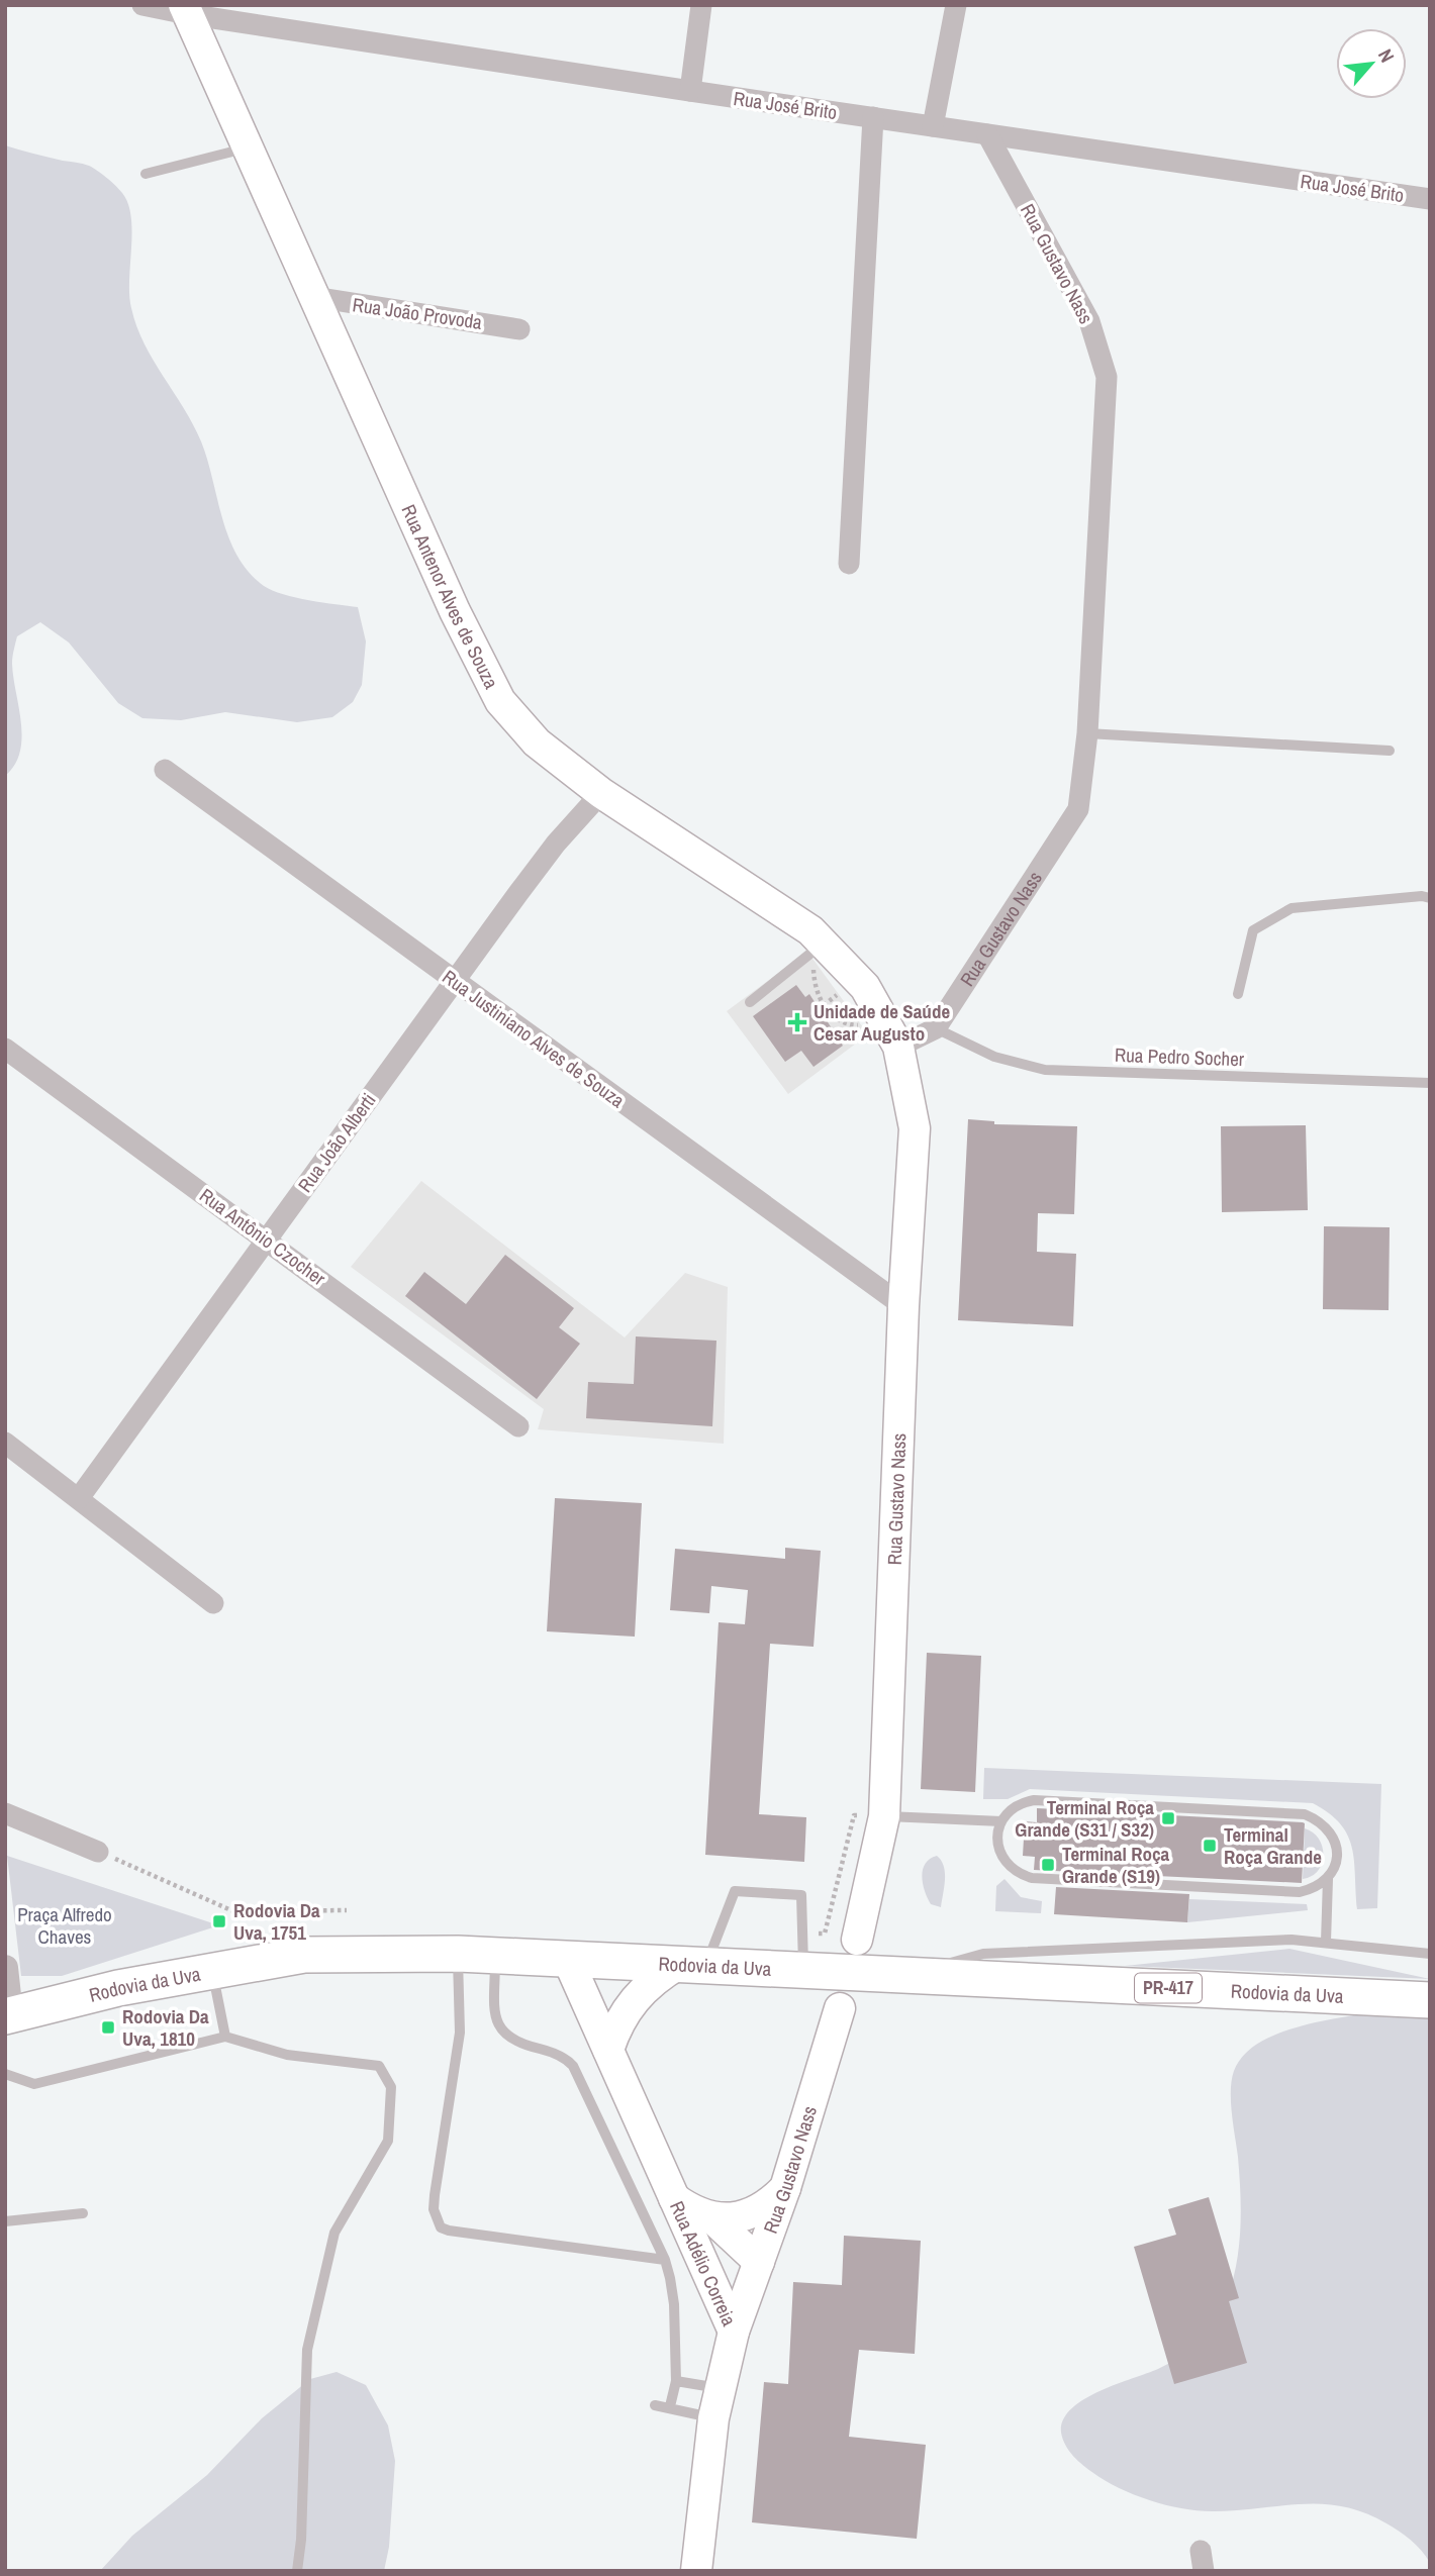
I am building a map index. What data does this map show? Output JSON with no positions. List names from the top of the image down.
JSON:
{
  "streets": {
    "highway": ["Rodovia da Uva", "PR-417"],
    "main road": ["Rua Gustavo Nass", "Rua Antenor Alves de Souza", "Rua Adélio Correia"],
    "street": [
      "Rua José Brito",
      "Rua João Provoda",
      "Rua Justiniano Alves de Souza",
      "Rua João Alberti",
      "Rua Antônio Czocher"
    ],
    "lane": ["Rua Pedro Socher"]
  },
  "crossings": [
    ["Rua José Brito", "Rua Gustavo Nass"],
    ["Rua José Brito", "Rua Antenor Alves de Souza"],
    ["Rua Gustavo Nass", "Rua Antenor Alves de Souza"],
    ["Rua Gustavo Nass", "Rua Justiniano Alves de Souza"],
    ["Rua Gustavo Nass", "Rua Pedro Socher"],
    ["Rua Gustavo Nass", "Rua Adélio Correia"],
    ["Rua João Provoda", "Rua Antenor Alves de Souza"],
    ["Rua Antenor Alves de Souza", "Rua João Alberti"],
    ["Rua Justiniano Alves de Souza", "Rua João Alberti"],
    ["Rua João Alberti", "Rua Antônio Czocher"],
    ["Rodovia da Uva", "Rua Adélio Correia"]
  ],
  "parks": ["Praça Alfredo Chaves"],
  "places": {
    "health": ["Unidade de Saúde Cesar Augusto"],
    "transit": [
      "Terminal Roça Grande (S31 / S32)",
      "Terminal Roça Grande",
      "Terminal Roça Grande (S19)",
      "Rodovia Da Uva, 1751",
      "Rodovia Da Uva, 1810"
    ]
  },
  "north": "top right"
}
